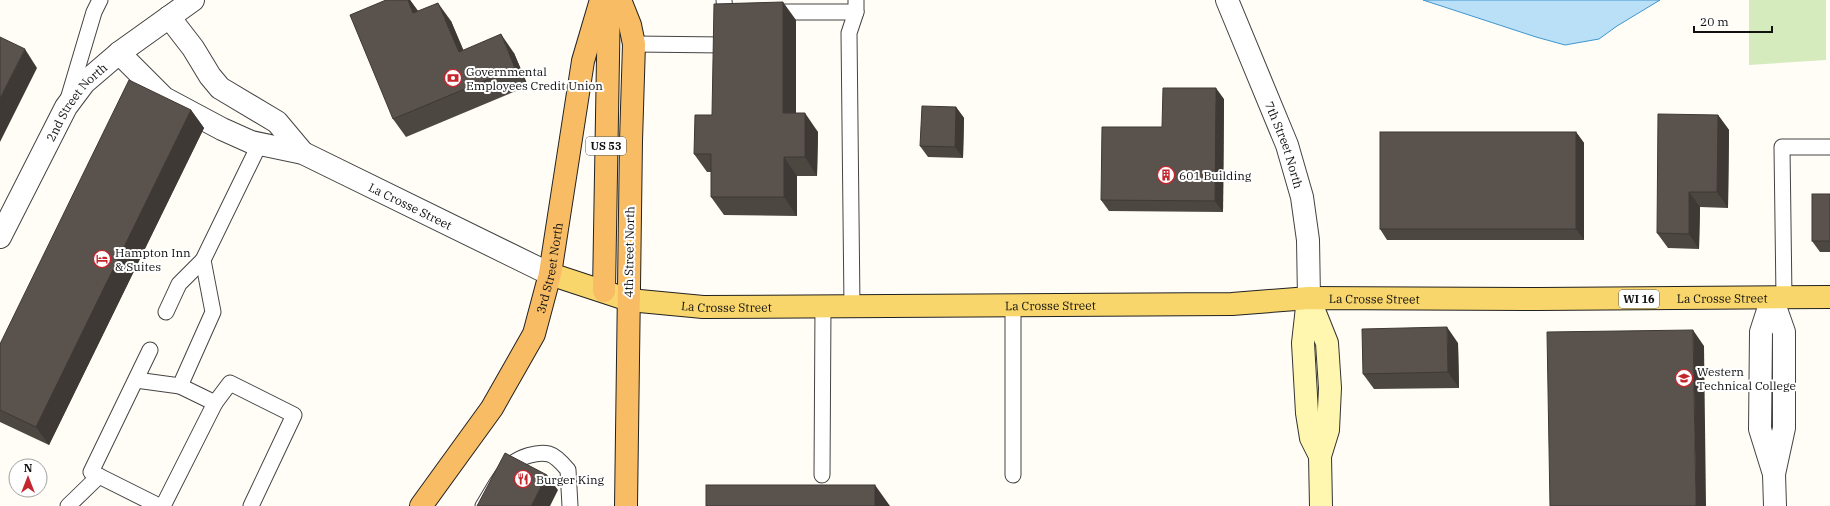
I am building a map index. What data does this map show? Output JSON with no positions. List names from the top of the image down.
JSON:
{
  "streets": {
    "highway": ["US 53", "4th Street North", "3rd Street North"],
    "main road": ["7th Street North", "La Crosse Street", "WI 16"],
    "street": ["2nd Street North"]
  },
  "crossings": [
    ["2nd Street North", "La Crosse Street"],
    ["7th Street North", "La Crosse Street"],
    ["US 53", "La Crosse Street"],
    ["La Crosse Street", "4th Street North"],
    ["La Crosse Street", "3rd Street North"]
  ],
  "places": {
    "bank": ["Governmental Employees Credit Union"],
    "building": ["601 Building"],
    "hotel": ["Hampton Inn & Suites"],
    "school or university": ["Western Technical College"],
    "restaurant": ["Burger King"]
  },
  "scale_bar": "20 m",
  "north": "top"
}
